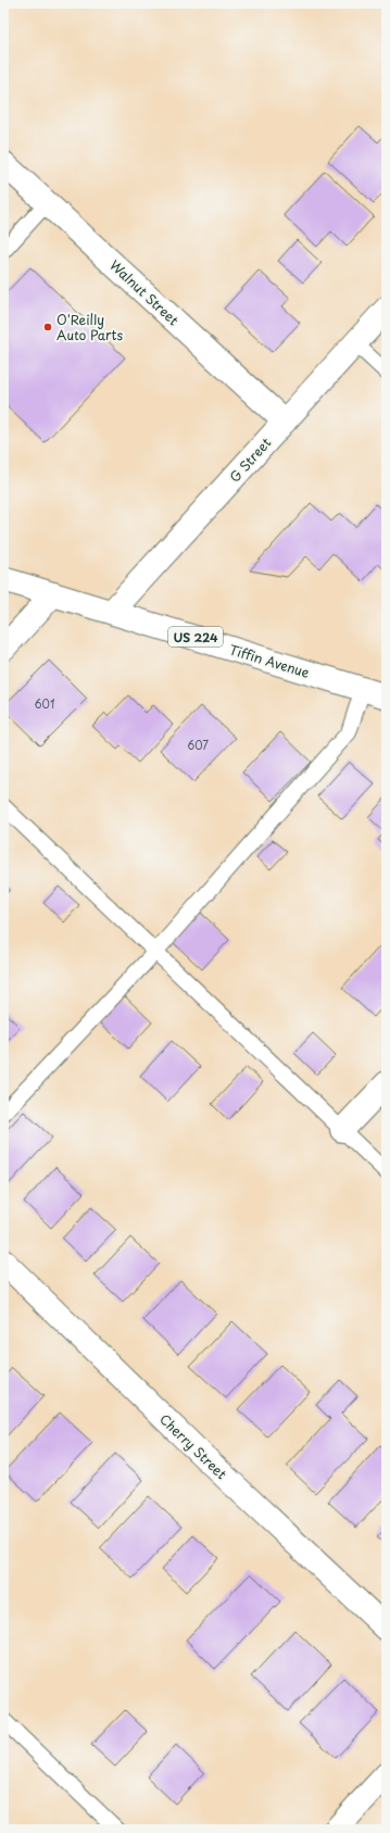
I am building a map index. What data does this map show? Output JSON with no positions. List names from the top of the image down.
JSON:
{
  "streets": {
    "main road": [
      "Walnut Street",
      "G Street",
      "US 224",
      "Tiffin Avenue",
      "Cherry Street"
    ]
  },
  "crossings": [
    ["Walnut Street", "G Street"],
    ["G Street", "Tiffin Avenue"]
  ],
  "places": ["O'Reilly Auto Parts"],
  "house_numbers": ["601", "607"]
}
